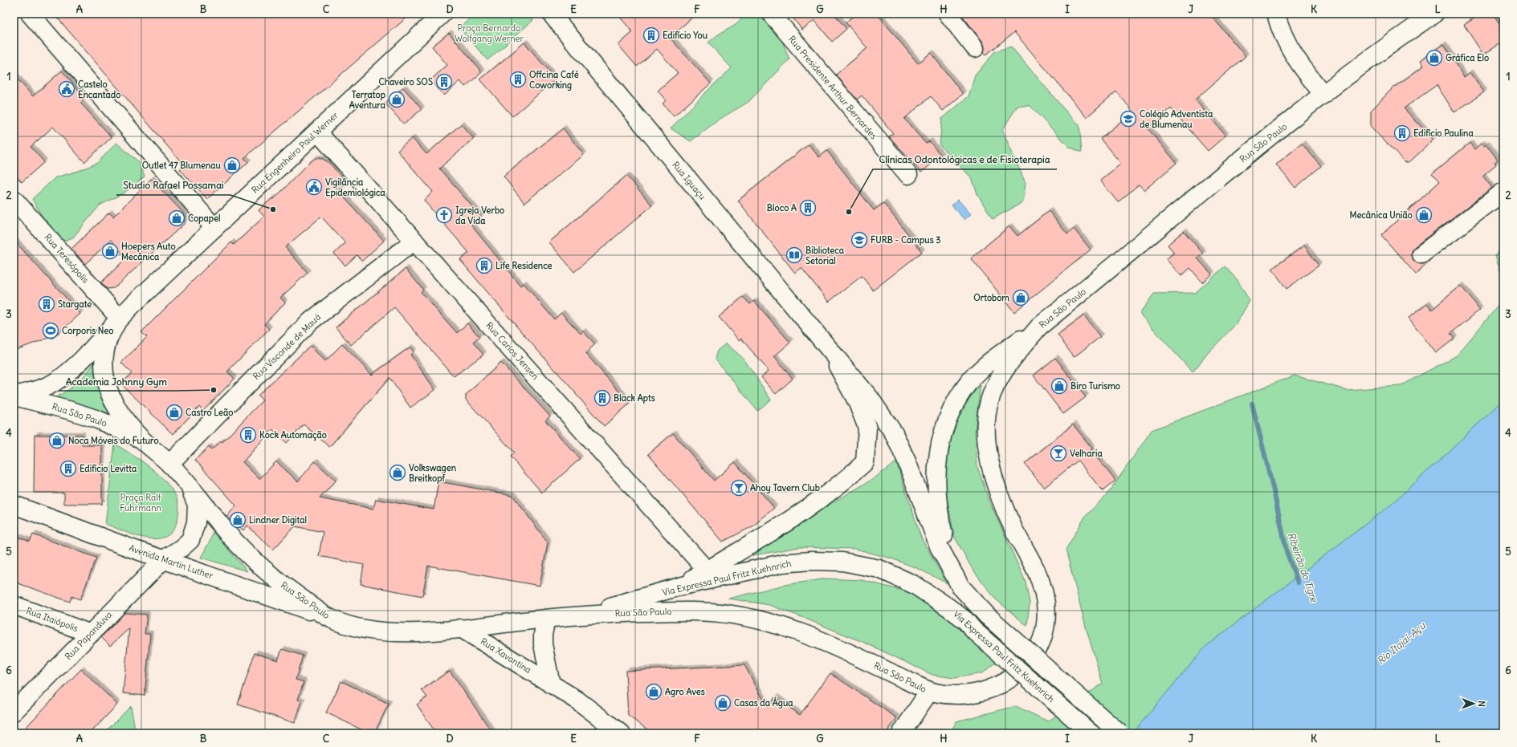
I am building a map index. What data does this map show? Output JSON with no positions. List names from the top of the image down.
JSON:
{
  "streets": {
    "main road": [
      "Rua Presidente Arthur Bernardes",
      "Rua São Paulo",
      "Rua Engenheiro Paul Werner",
      "Rua Iguaçu",
      "Rua Teresópolis",
      "Rua Visconde de Mauá",
      "Rua Carlos Jensen",
      "Avenida Martin Luther",
      "Via Expressa Paul Fritz Kuehnrich",
      "Rua Itaiópolis",
      "Rua Papanduva",
      "Rua Xavantina"
    ]
  },
  "crossings": [
    ["Rua São Paulo", "Rua Engenheiro Paul Werner"],
    ["Rua São Paulo", "Rua Teresópolis"],
    ["Rua São Paulo", "Rua Visconde de Mauá"],
    ["Rua São Paulo", "Avenida Martin Luther"],
    ["Rua São Paulo", "Via Expressa Paul Fritz Kuehnrich"],
    ["Rua São Paulo", "Rua Papanduva"],
    ["Rua São Paulo", "Rua Xavantina"],
    ["Rua Engenheiro Paul Werner", "Rua Teresópolis"],
    ["Rua Engenheiro Paul Werner", "Rua Carlos Jensen"],
    ["Rua Visconde de Mauá", "Rua Carlos Jensen"],
    ["Avenida Martin Luther", "Rua Papanduva"],
    ["Rua Itaiópolis", "Rua Papanduva"]
  ],
  "water": ["Ribeirão do Tigre", "Rio Itajaí-Açu"],
  "parks": ["Praça Bernardo Wolfgang Werner", "Praça Ralf Fuhrmann"],
  "places": {
    "building": [
      "Edifício You",
      "Offcina Café Coworking",
      "Chaveiro SOS",
      "Edifício Paulina",
      "Bloco A",
      "Life Residence",
      "Stargate",
      "Black Apts",
      "Kock Automação",
      "Edifício Levitta"
    ],
    "shop": [
      "Gráfica Elo",
      "Terratop Aventura",
      "Outlet 47 Blumenau",
      "Mecânica União",
      "Copapel",
      "Hoepers Auto Mecânica",
      "Ortobom",
      "Biro Turismo",
      "Castro Leão",
      "Noca Móveis do Futuro",
      "Volkswagen Breitkopf",
      "Lindner Digital",
      "Agro Aves",
      "Casas da Água"
    ],
    "public building": ["Castelo Encantado", "Vigilância Epidemiológica"],
    "school or university": ["Colégio Adventista de Blumenau", "FURB - Campus 3"],
    "other": ["Studio Rafael Possamai", "Clínicas Odontológicas e de Fisioterapia", "Academia Johnny Gym"],
    "church": ["Igreja Verbo da Vida"],
    "library": ["Biblioteca Setorial"],
    "sports": ["Corporis Neo"],
    "bar": ["Velharia", "Ahoy Tavern Club"]
  },
  "north": "right",
  "grid": {
    "columns": [
      "A",
      "B",
      "C",
      "D",
      "E",
      "F",
      "G",
      "H",
      "I",
      "J",
      "K",
      "L"
    ],
    "rows": [
      "1",
      "2",
      "3",
      "4",
      "5",
      "6"
    ]
  }
}
